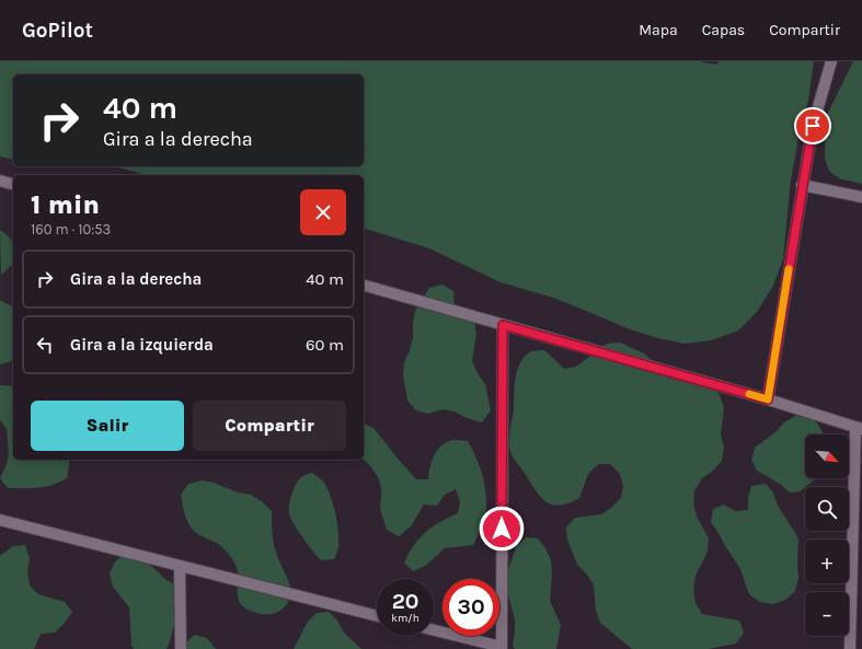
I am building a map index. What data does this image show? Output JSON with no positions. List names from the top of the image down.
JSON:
{
  "north": "bottom right",
  "page": {
    "header": "GoPilot",
    "nav": ["Mapa", "Capas", "Compartir"],
    "turn": ["40 m", "Gira a la derecha"],
    "heading": ["1 min", "160 m · 10:53"],
    "list": [
      {
        "name": "Gira a la derecha",
        "value": "40 m"
      },
      {
        "name": "Gira a la izquierda",
        "value": "60 m"
      }
    ],
    "buttons": ["Salir", "Compartir"],
    "map_buttons": ["+", "−"],
    "speed": "20 km/h",
    "limit": "30"
  }
}
